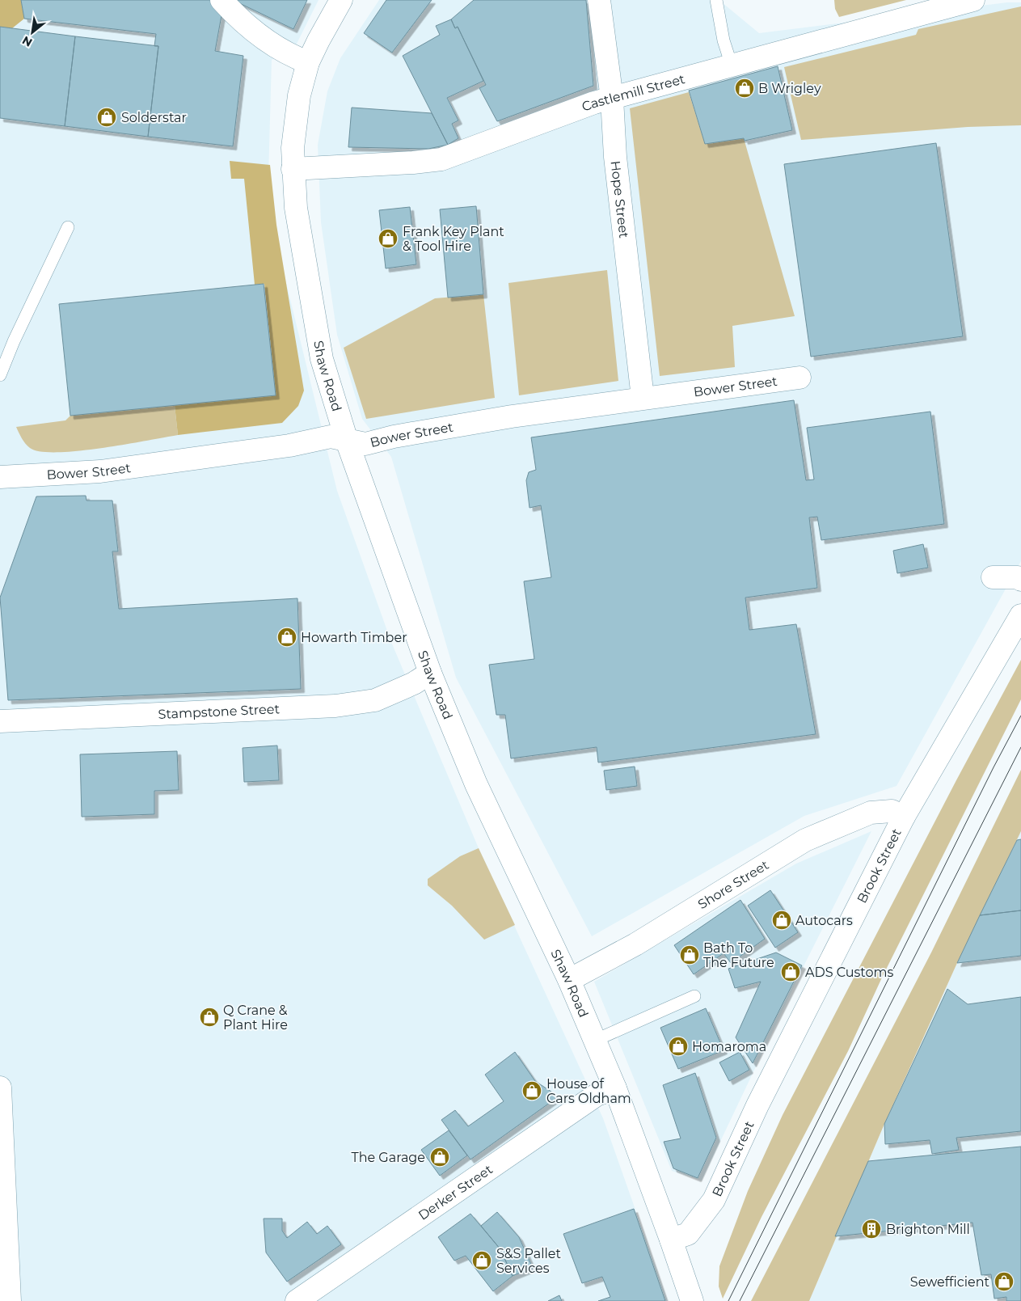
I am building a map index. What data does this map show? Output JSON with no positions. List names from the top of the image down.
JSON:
{
  "streets": {
    "street": [
      "Castlemill Street",
      "Hope Street",
      "Shaw Road",
      "Bower Street",
      "Stampstone Street",
      "Brook Street",
      "Shore Street",
      "Derker Street"
    ]
  },
  "crossings": [
    ["Castlemill Street", "Hope Street"],
    ["Castlemill Street", "Shaw Road"],
    ["Hope Street", "Bower Street"],
    ["Shaw Road", "Bower Street"],
    ["Shaw Road", "Stampstone Street"],
    ["Shaw Road", "Brook Street"],
    ["Shaw Road", "Shore Street"],
    ["Shaw Road", "Derker Street"],
    ["Brook Street", "Shore Street"]
  ],
  "places": {
    "shop": [
      "B Wrigley",
      "Solderstar",
      "Frank Key Plant & Tool Hire",
      "Howarth Timber",
      "Autocars",
      "Bath To The Future",
      "ADS Customs",
      "Q Crane & Plant Hire",
      "Homaroma",
      "House of Cars Oldham",
      "The Garage",
      "S&S Pallet Services",
      "Sewefficient"
    ],
    "building": ["Brighton Mill"]
  },
  "north": "bottom left"
}
